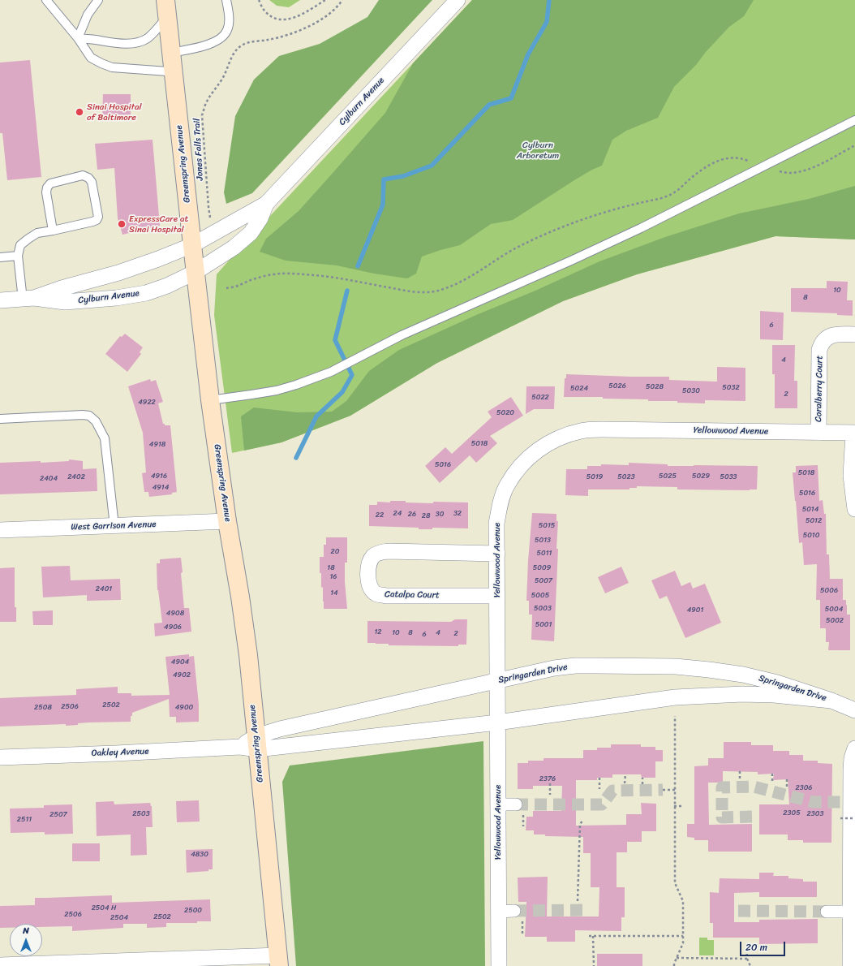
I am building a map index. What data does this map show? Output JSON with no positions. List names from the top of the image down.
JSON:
{
  "streets": {
    "main road": ["Greenspring Avenue"],
    "street": [
      "Cylburn Avenue",
      "Coralberry Court",
      "Yellowwood Avenue",
      "West Garrison Avenue",
      "Catalpa Court",
      "Springarden Drive",
      "Oakley Avenue"
    ],
    "path": ["Jones Falls Trail"]
  },
  "crossings": [
    ["Cylburn Avenue", "Greenspring Avenue"],
    ["Greenspring Avenue", "West Garrison Avenue"],
    ["Greenspring Avenue", "Springarden Drive"],
    ["Greenspring Avenue", "Oakley Avenue"],
    ["Coralberry Court", "Yellowwood Avenue"],
    ["Yellowwood Avenue", "Catalpa Court"],
    ["Yellowwood Avenue", "Springarden Drive"],
    ["Springarden Drive", "Oakley Avenue"]
  ],
  "parks": ["Cylburn Arboretum"],
  "places": ["Sinai Hospital of Baltimore", "ExpressCare at Sinai Hospital"],
  "house_numbers": [
    "10",
    "8",
    "6",
    "4",
    "5026",
    "5028",
    "5032",
    "5024",
    "5030",
    "2",
    "5022",
    "4922",
    "5020",
    "5018",
    "4918",
    "5016",
    "5018",
    "4916",
    "5025",
    "5029",
    "2402",
    "5019",
    "5023",
    "5033",
    "2404",
    "4914",
    "5016",
    "5014",
    "24",
    "32",
    "26",
    "30",
    "22",
    "28",
    "5012",
    "5015",
    "5010",
    "5013",
    "20",
    "5011",
    "18",
    "5009",
    "16",
    "5007",
    "2401",
    "5006",
    "14",
    "5005",
    "5003",
    "5004",
    "4901",
    "4908",
    "5002",
    "5001",
    "4906",
    "12",
    "10",
    "8",
    "4",
    "2",
    "6",
    "4904",
    "4902",
    "2502",
    "2506",
    "2508",
    "4900",
    "2376",
    "2306",
    "2305",
    "2503",
    "2303",
    "2507",
    "2511",
    "4830",
    "2504 H",
    "2500",
    "2506",
    "2502",
    "2504"
  ],
  "scale_bar": "20 m",
  "north": "top"
}
